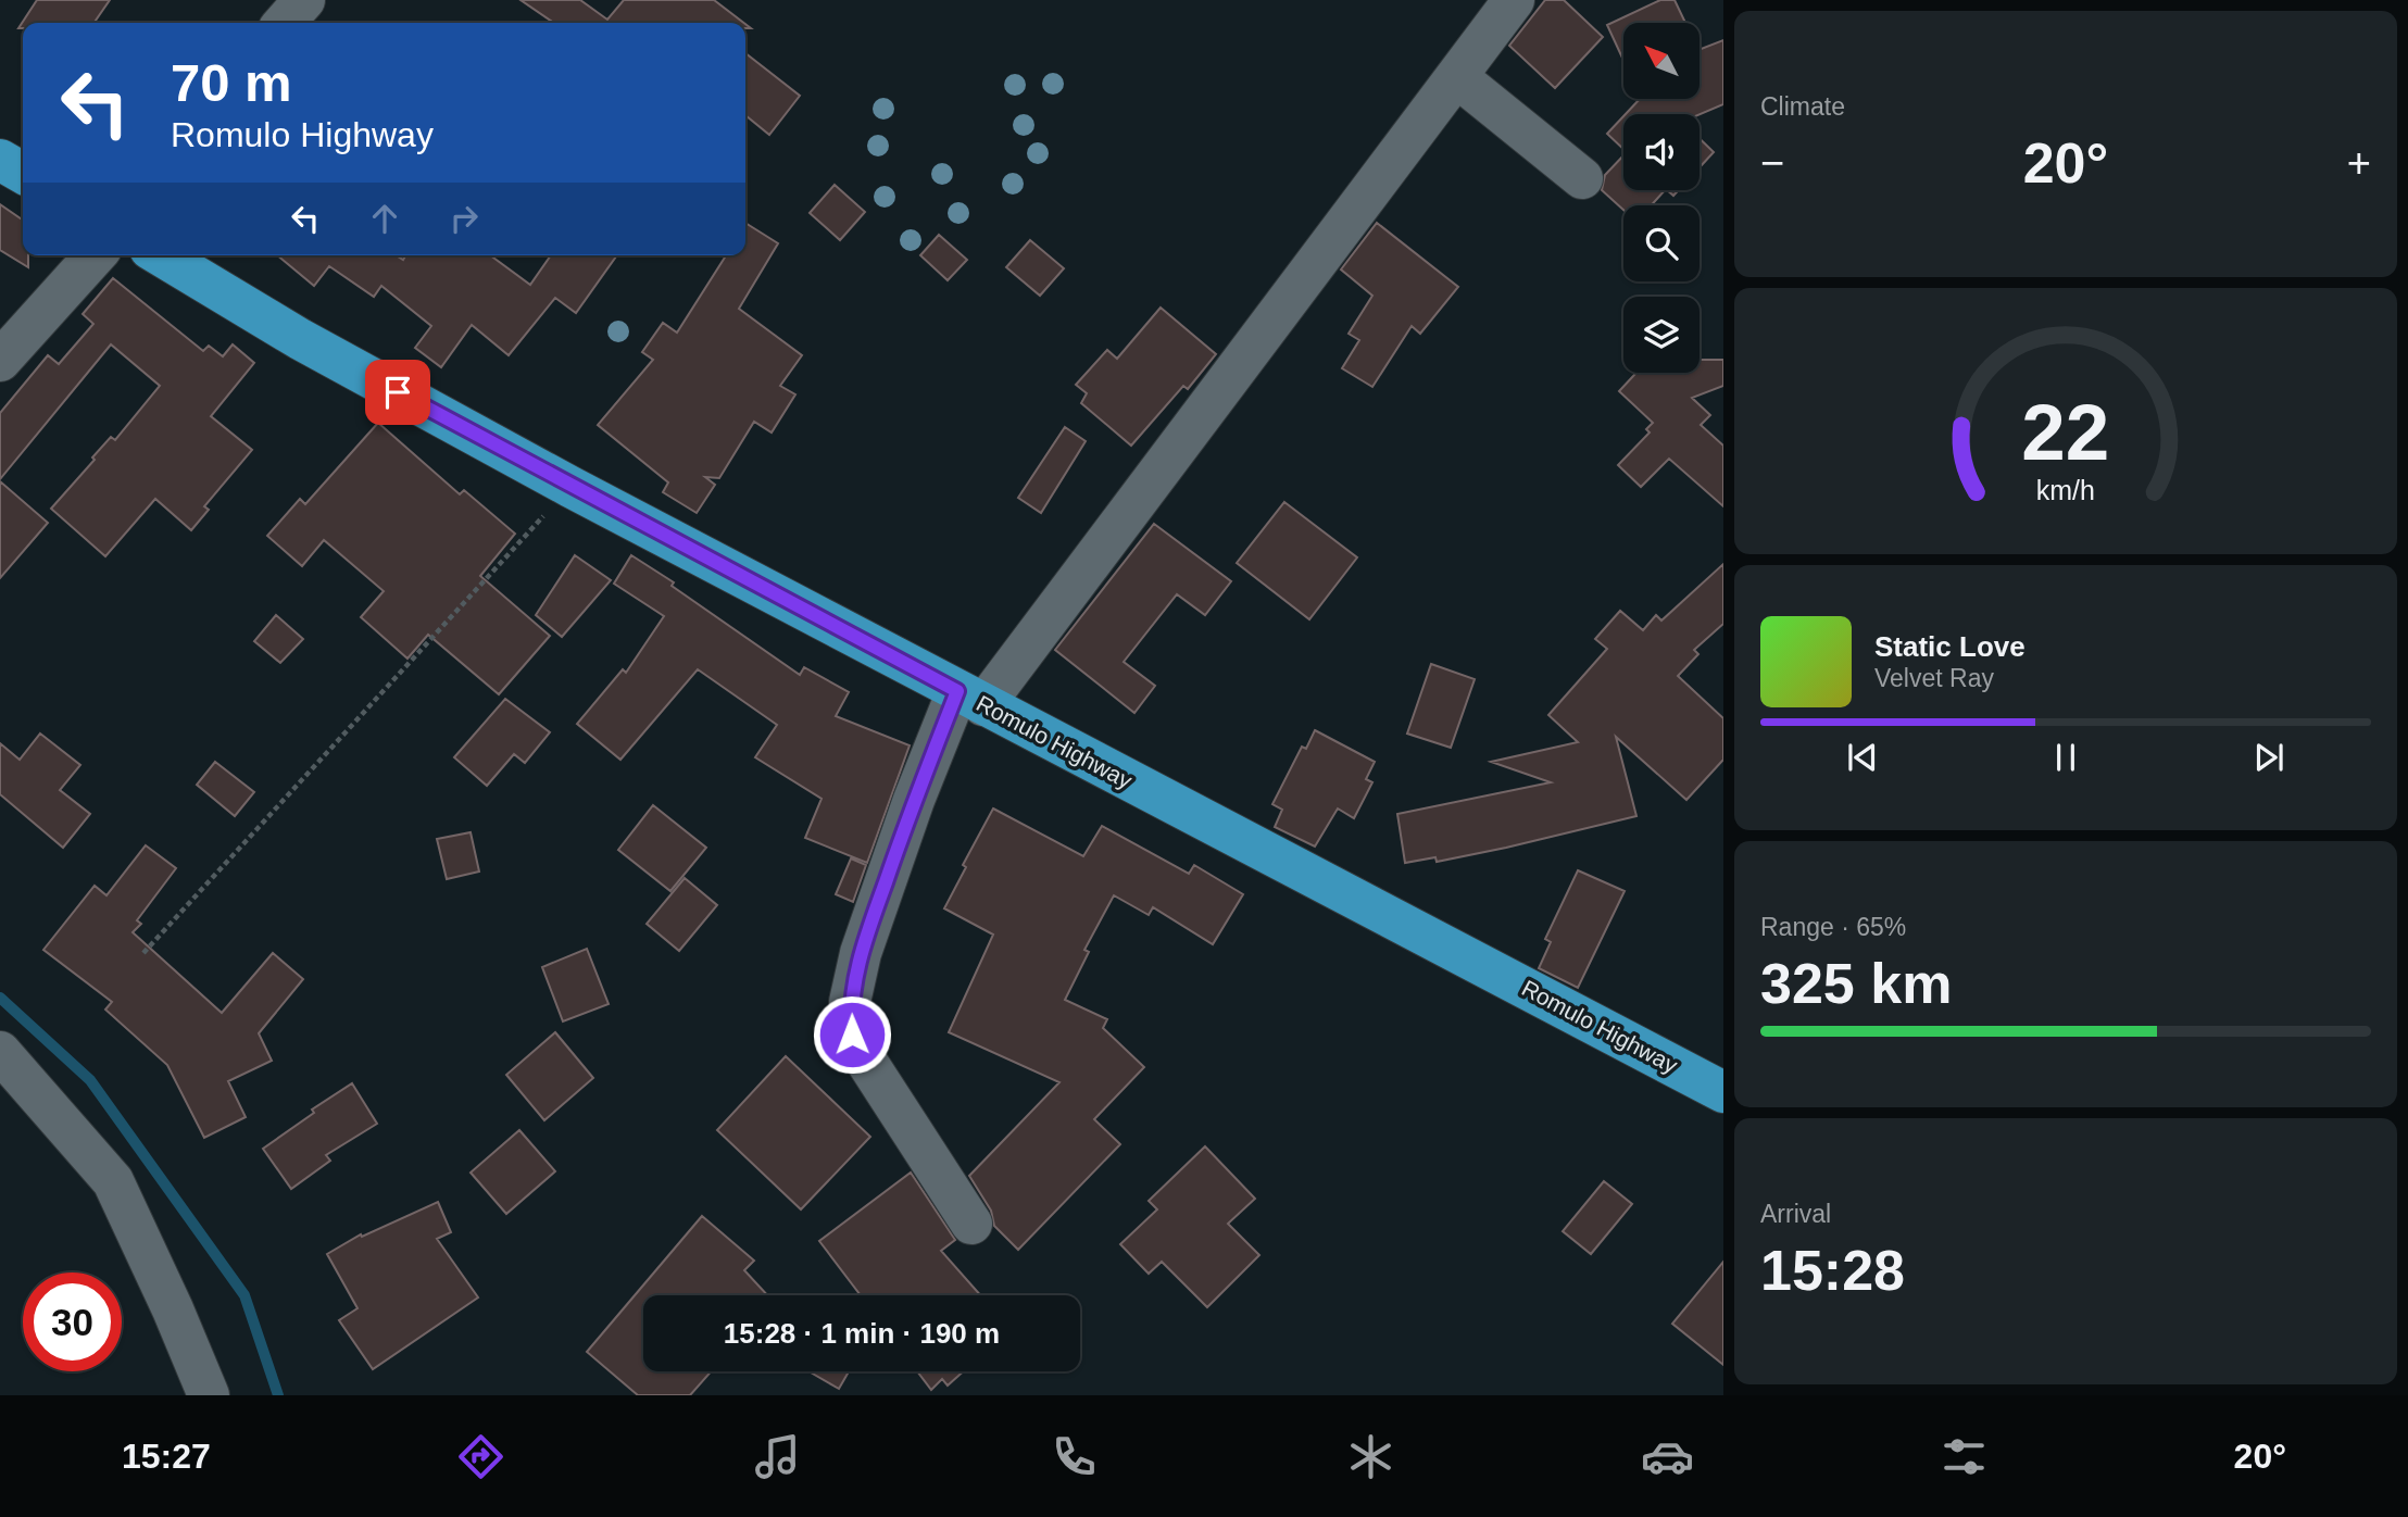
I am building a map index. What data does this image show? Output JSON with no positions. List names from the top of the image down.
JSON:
{
  "streets": {
    "highway": ["Romulo Highway"]
  },
  "north": "top left",
  "page": {
    "tile": [
      "Climate",
      ["Range · 65%", "325 km"],
      ["Arrival", "15:28"]
    ],
    "turn": ["70 m", "Romulo Highway"],
    "heat": ["−", "20°", "+"],
    "song": ["Static Love", "Velvet Ray"],
    "limit": "30",
    "trip": "15:28 · 1 min · 190 m",
    "tabs": ["15:27", "20°"],
    "gauge": ["22", "km/h"]
  }
}
